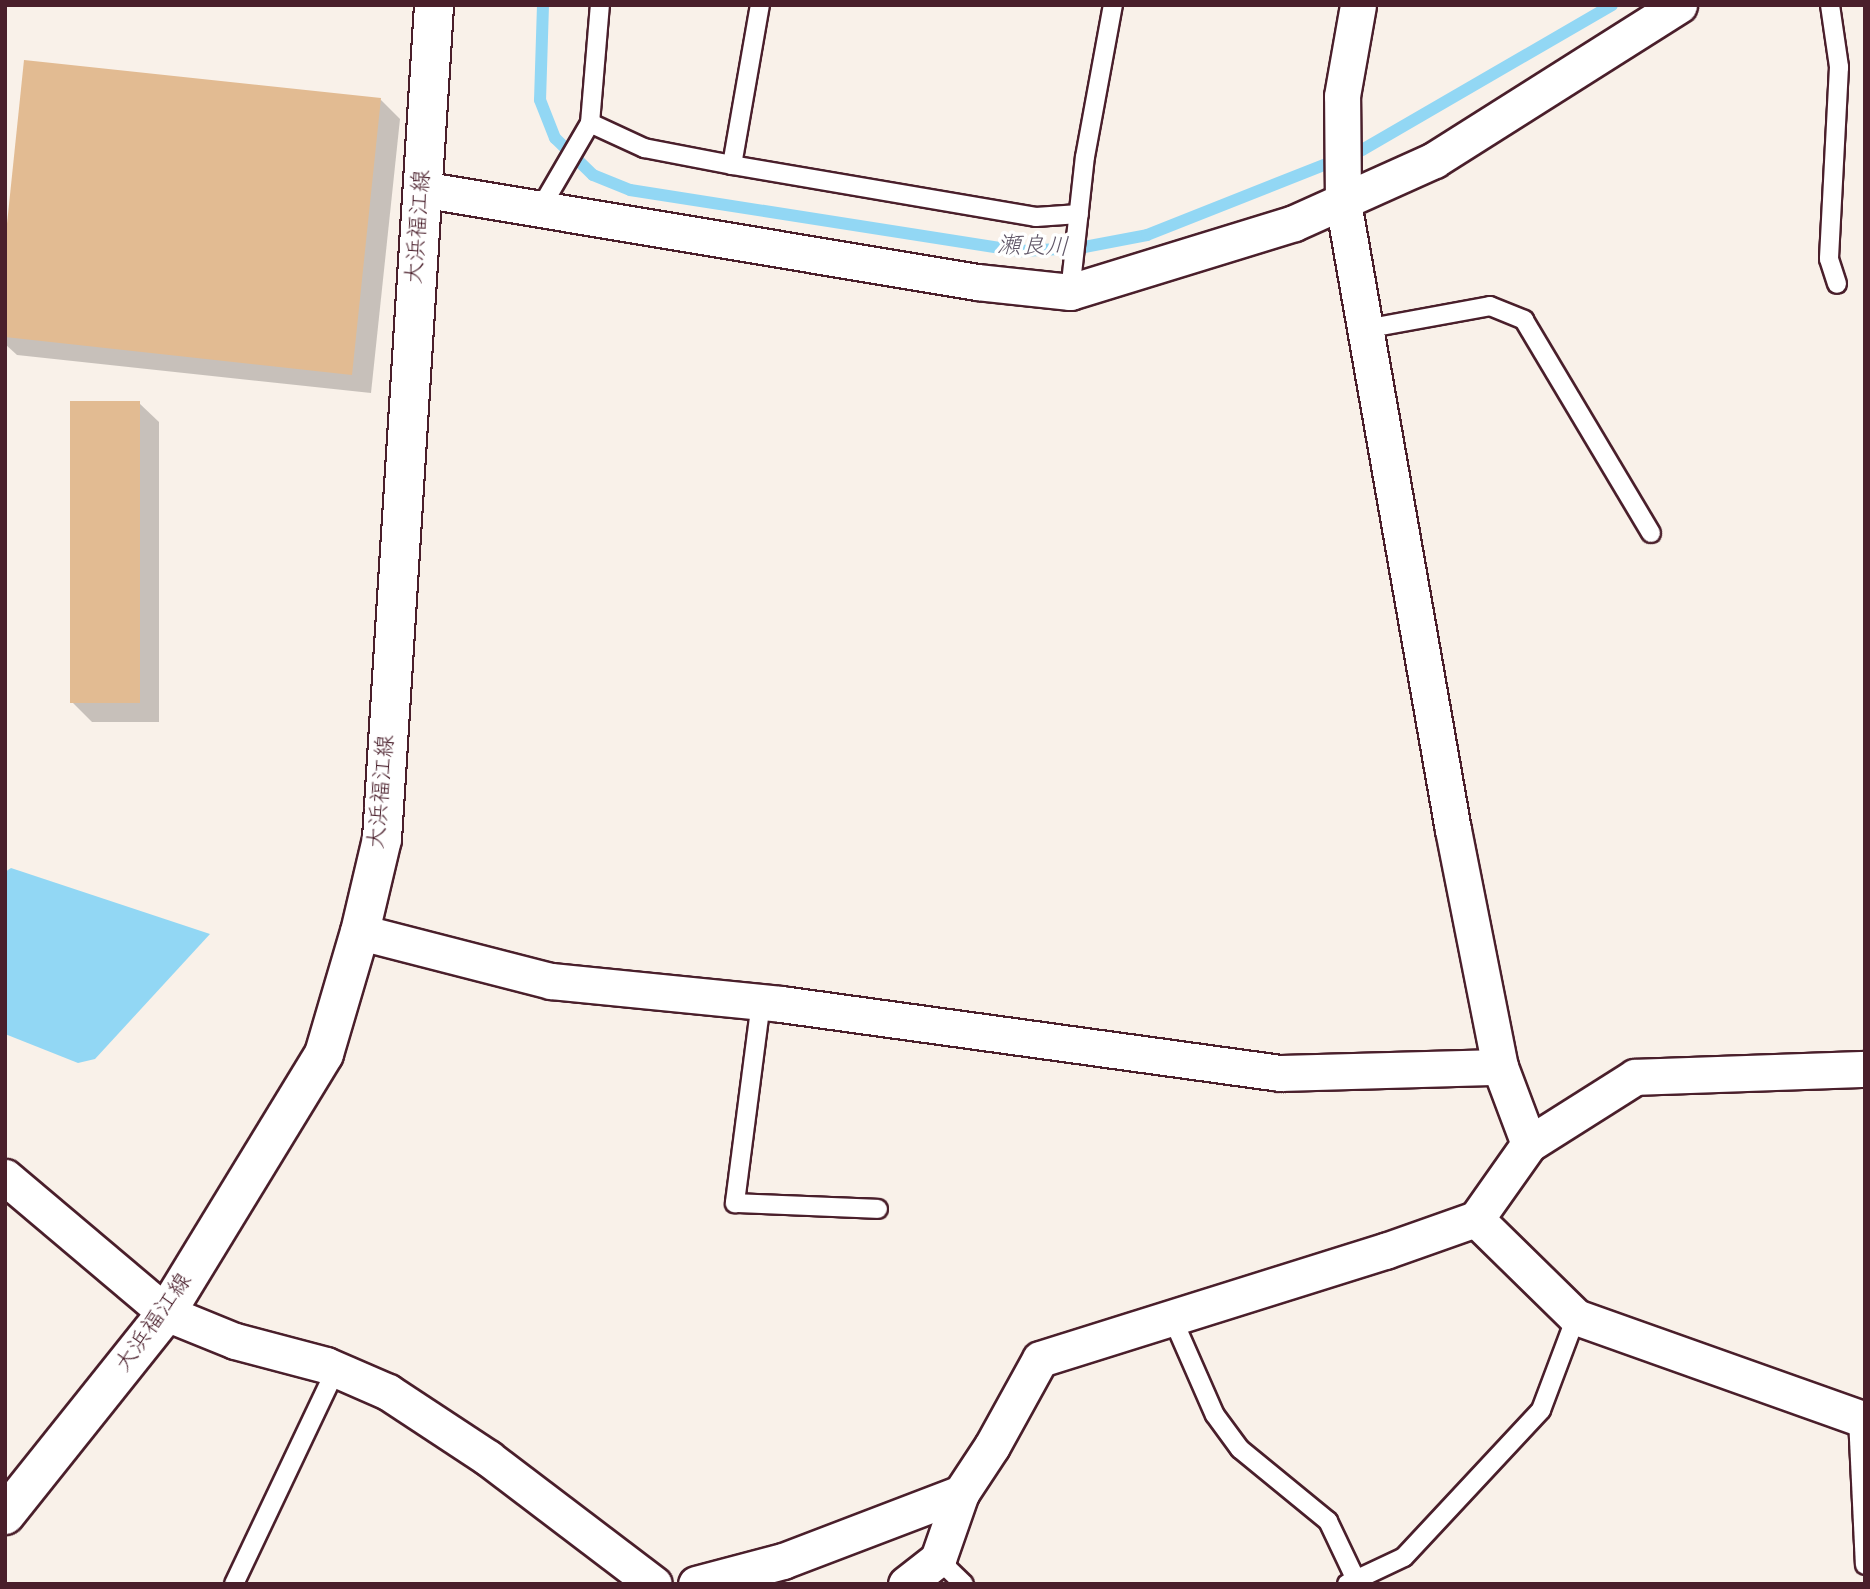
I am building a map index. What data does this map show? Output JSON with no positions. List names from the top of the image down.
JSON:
{
  "streets": {
    "main road": ["大浜福江線"]
  },
  "water": ["瀬良川"]
}
